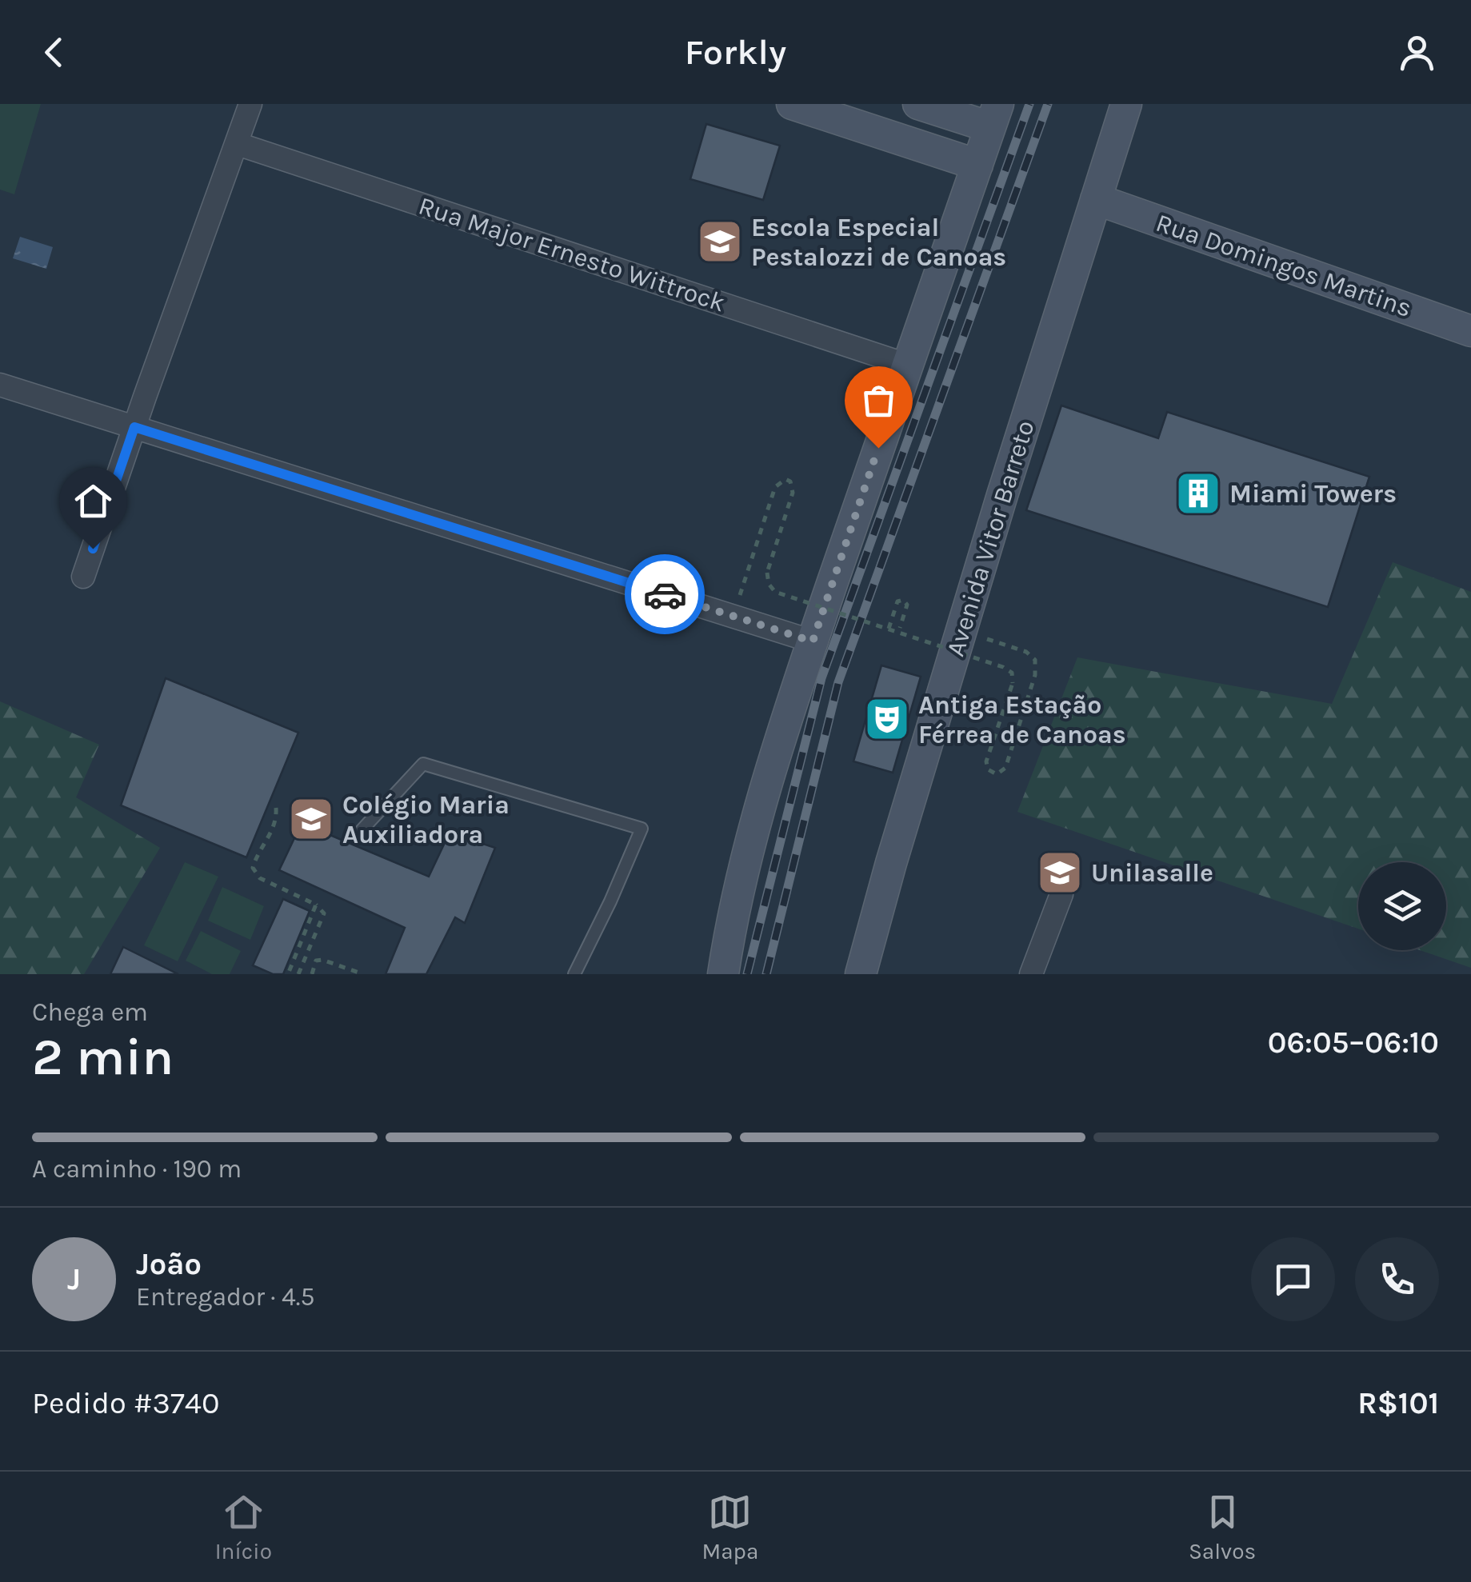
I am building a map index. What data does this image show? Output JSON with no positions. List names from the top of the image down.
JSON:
{
  "streets": {
    "main road": ["Rua Domingos Martins", "Avenida Vitor Barreto"],
    "street": ["Rua Major Ernesto Wittrock"]
  },
  "crossings": [
    ["Rua Domingos Martins", "Avenida Vitor Barreto"]
  ],
  "places": {
    "school or university": ["Escola Especial Pestalozzi de Canoas", "Colégio Maria Auxiliadora", "Unilasalle"],
    "building": ["Miami Towers"],
    "theatre": ["Antiga Estação Férrea de Canoas"]
  },
  "page": {
    "header": "Forkly",
    "heading": ["2 min", "Chega em", "06:05–06:10"],
    "panel": [
      "João",
      "Entregador · 4.5",
      "Pedido #3740",
      "R$101"
    ],
    "bar": "A caminho · 190 m",
    "round": "J",
    "tabs": ["Início", "Mapa", "Salvos"]
  }
}
